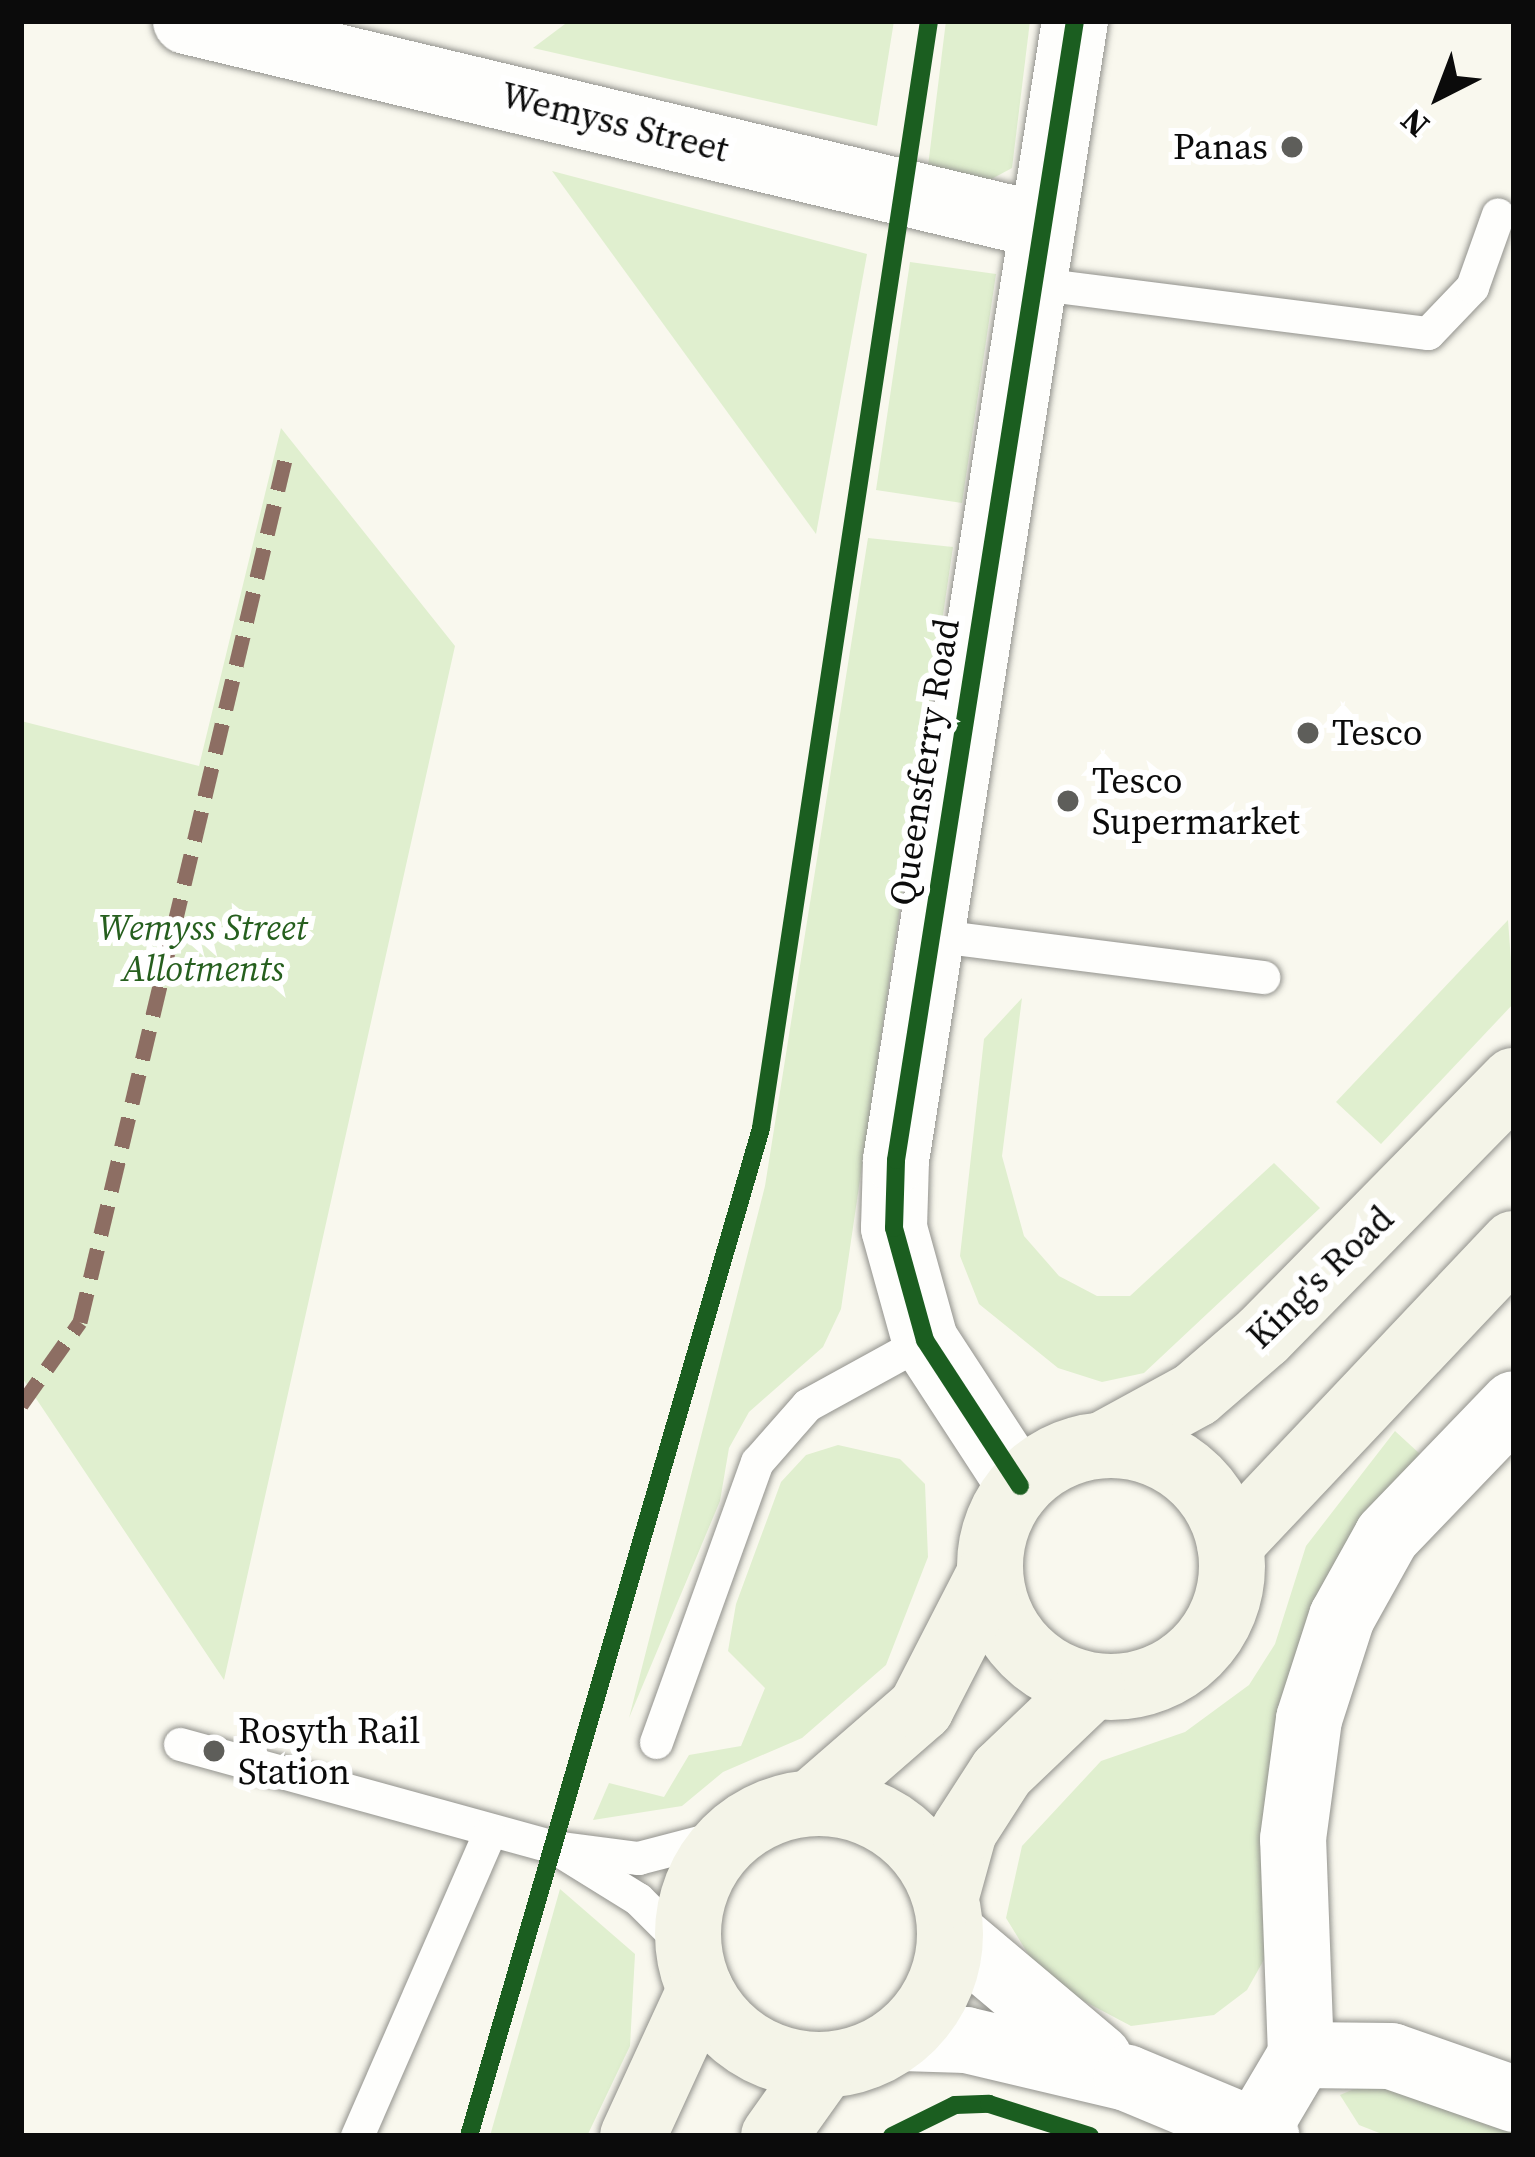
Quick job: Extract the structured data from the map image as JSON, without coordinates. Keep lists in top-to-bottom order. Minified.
{"streets":{"main road":["King's Road"],"street":["Wemyss Street","Queensferry Road"]},"crossings":[["Wemyss Street","Queensferry Road"],["Queensferry Road","King's Road"]],"parks":["Wemyss Street Allotments"],"places":["Panas","Tesco","Tesco Supermarket","Rosyth Rail Station"],"north":"bottom left"}
